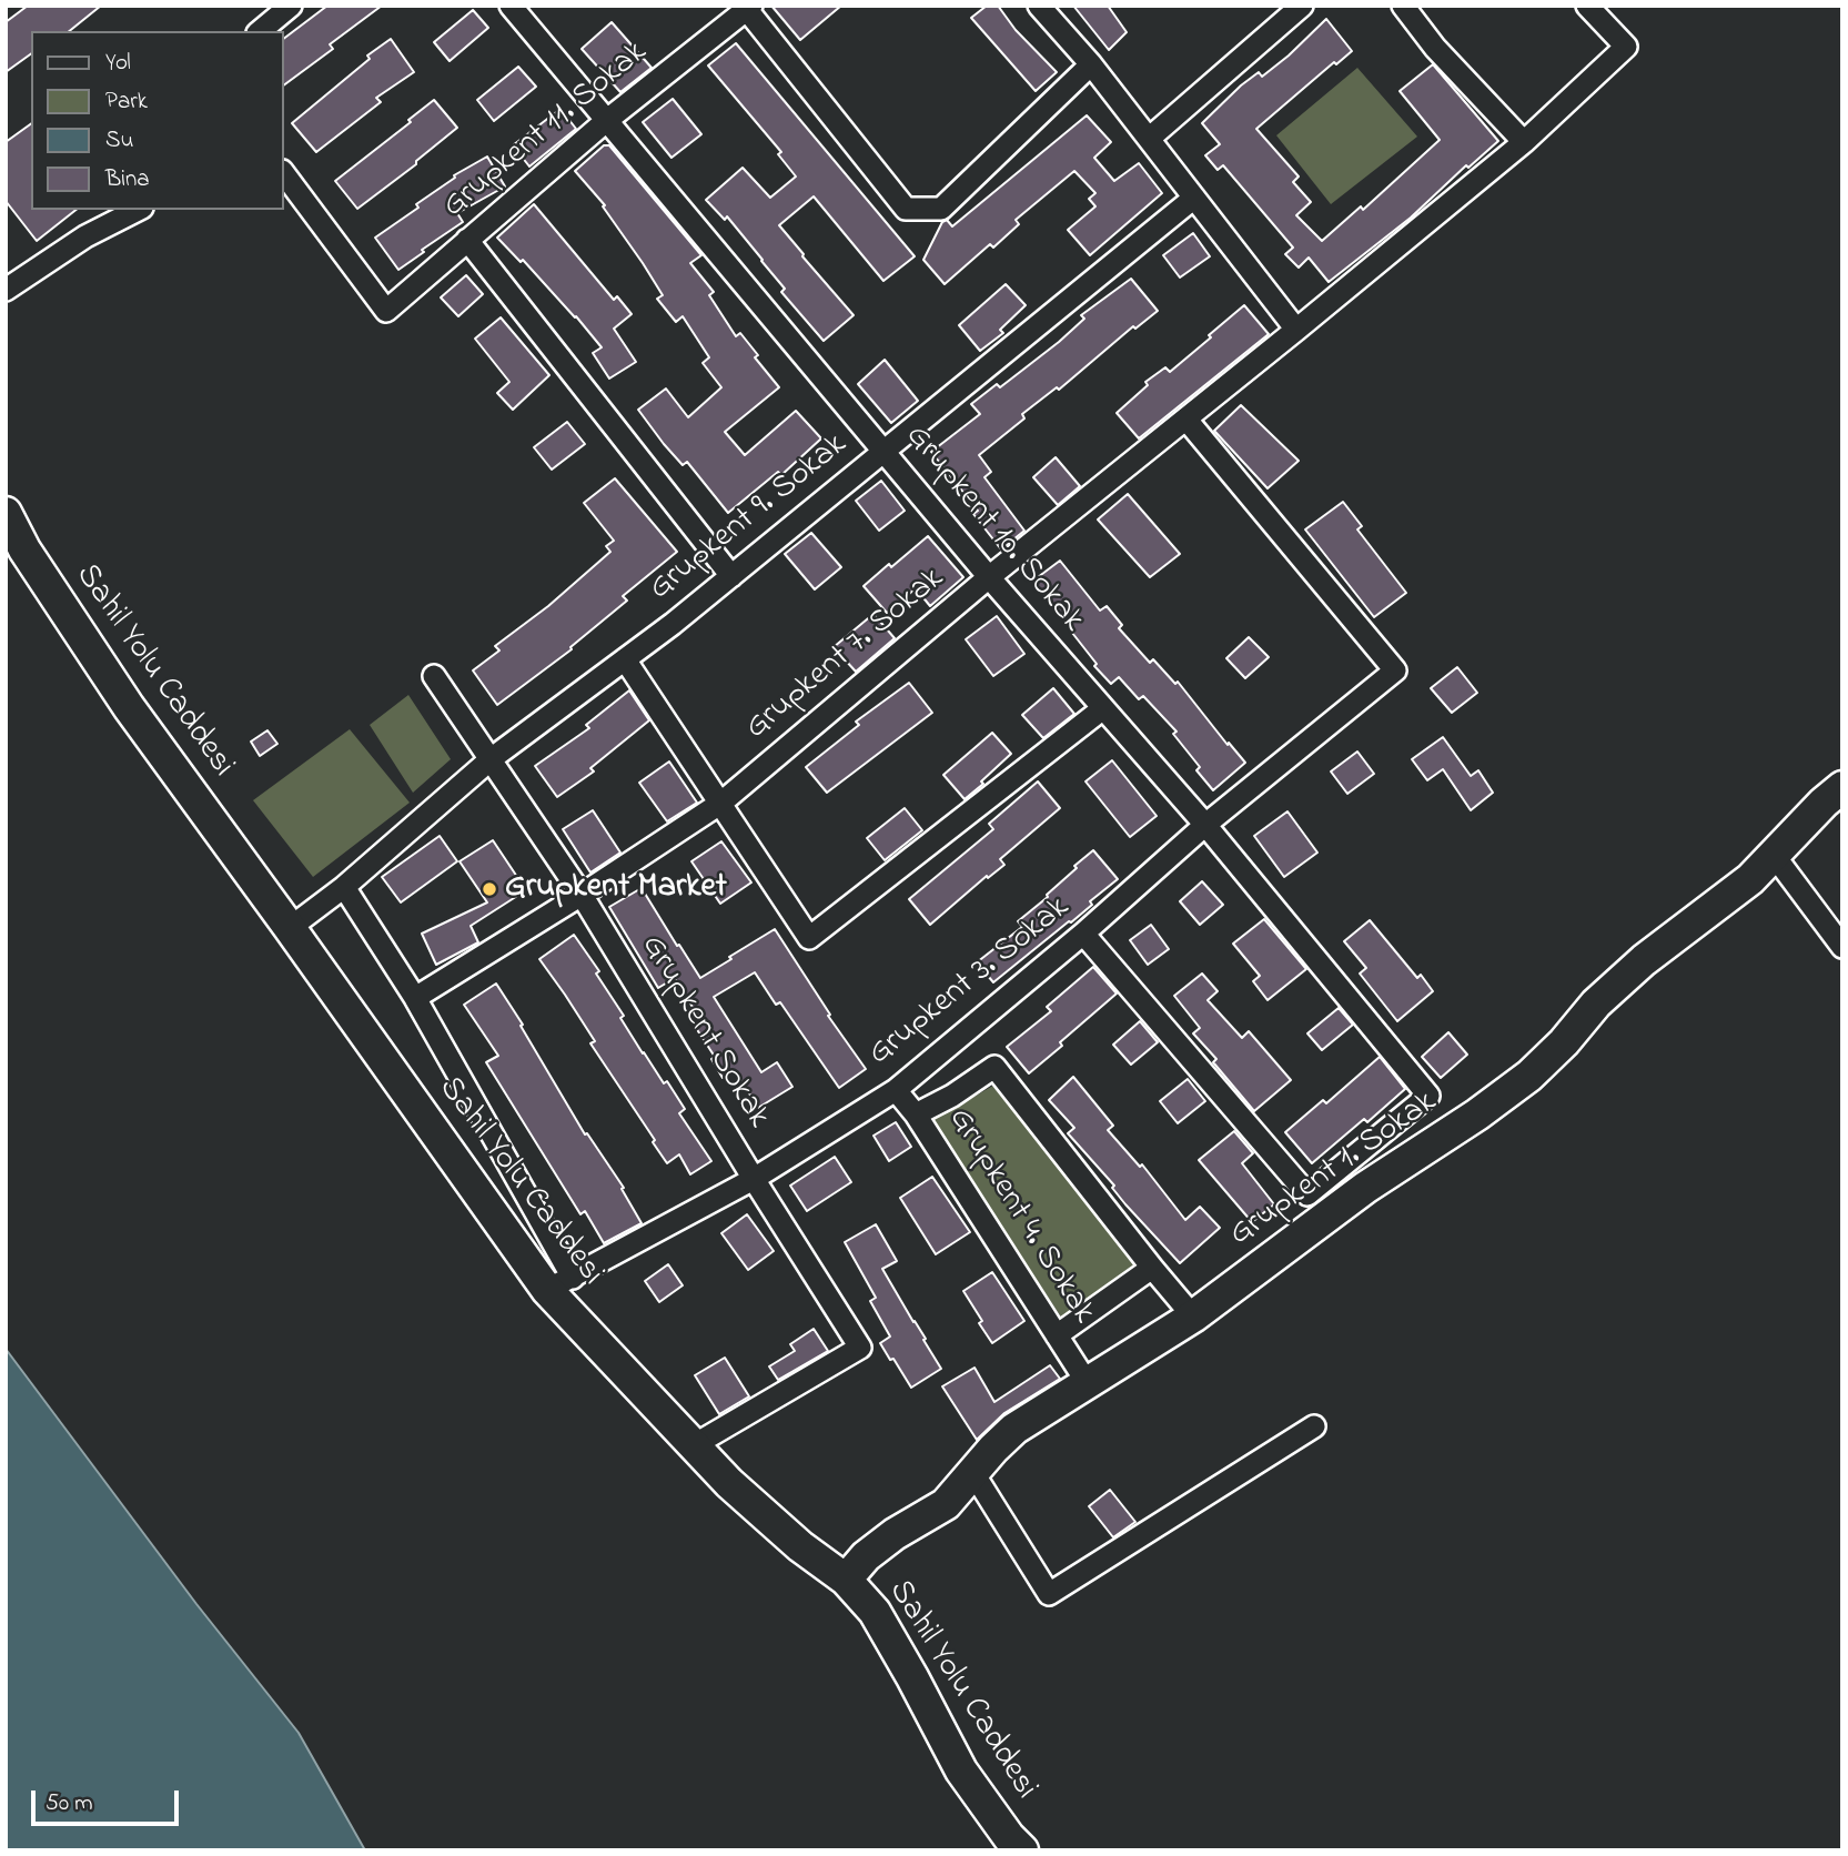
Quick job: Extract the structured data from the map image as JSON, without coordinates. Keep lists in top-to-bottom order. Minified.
{"streets":{"street":["Grupkent 11. Sokak","Grupkent 9. Sokak","Grupkent 10. Sokak","Grupkent 7. Sokak","Sahil Yolu Caddesi","Grupkent 3. Sokak","Grupkent Sokak","Grupkent 1. Sokak","Grupkent 4. Sokak"]},"crossings":[["Grupkent 11. Sokak","Grupkent 10. Sokak"],["Grupkent 9. Sokak","Grupkent 10. Sokak"],["Grupkent 9. Sokak","Sahil Yolu Caddesi"],["Grupkent 9. Sokak","Grupkent Sokak"],["Grupkent 10. Sokak","Grupkent 7. Sokak"],["Grupkent 10. Sokak","Grupkent 3. Sokak"],["Grupkent 7. Sokak","Grupkent 3. Sokak"],["Grupkent 7. Sokak","Grupkent Sokak"],["Sahil Yolu Caddesi","Grupkent 3. Sokak"],["Sahil Yolu Caddesi","Grupkent Sokak"],["Sahil Yolu Caddesi","Grupkent 1. Sokak"],["Grupkent 3. Sokak","Grupkent Sokak"],["Grupkent 3. Sokak","Grupkent 4. Sokak"],["Grupkent 1. Sokak","Grupkent 4. Sokak"]],"places":["Grupkent Market"],"legend":["Yol","Park","Su","Bina"],"scale_bar":"50 m"}
